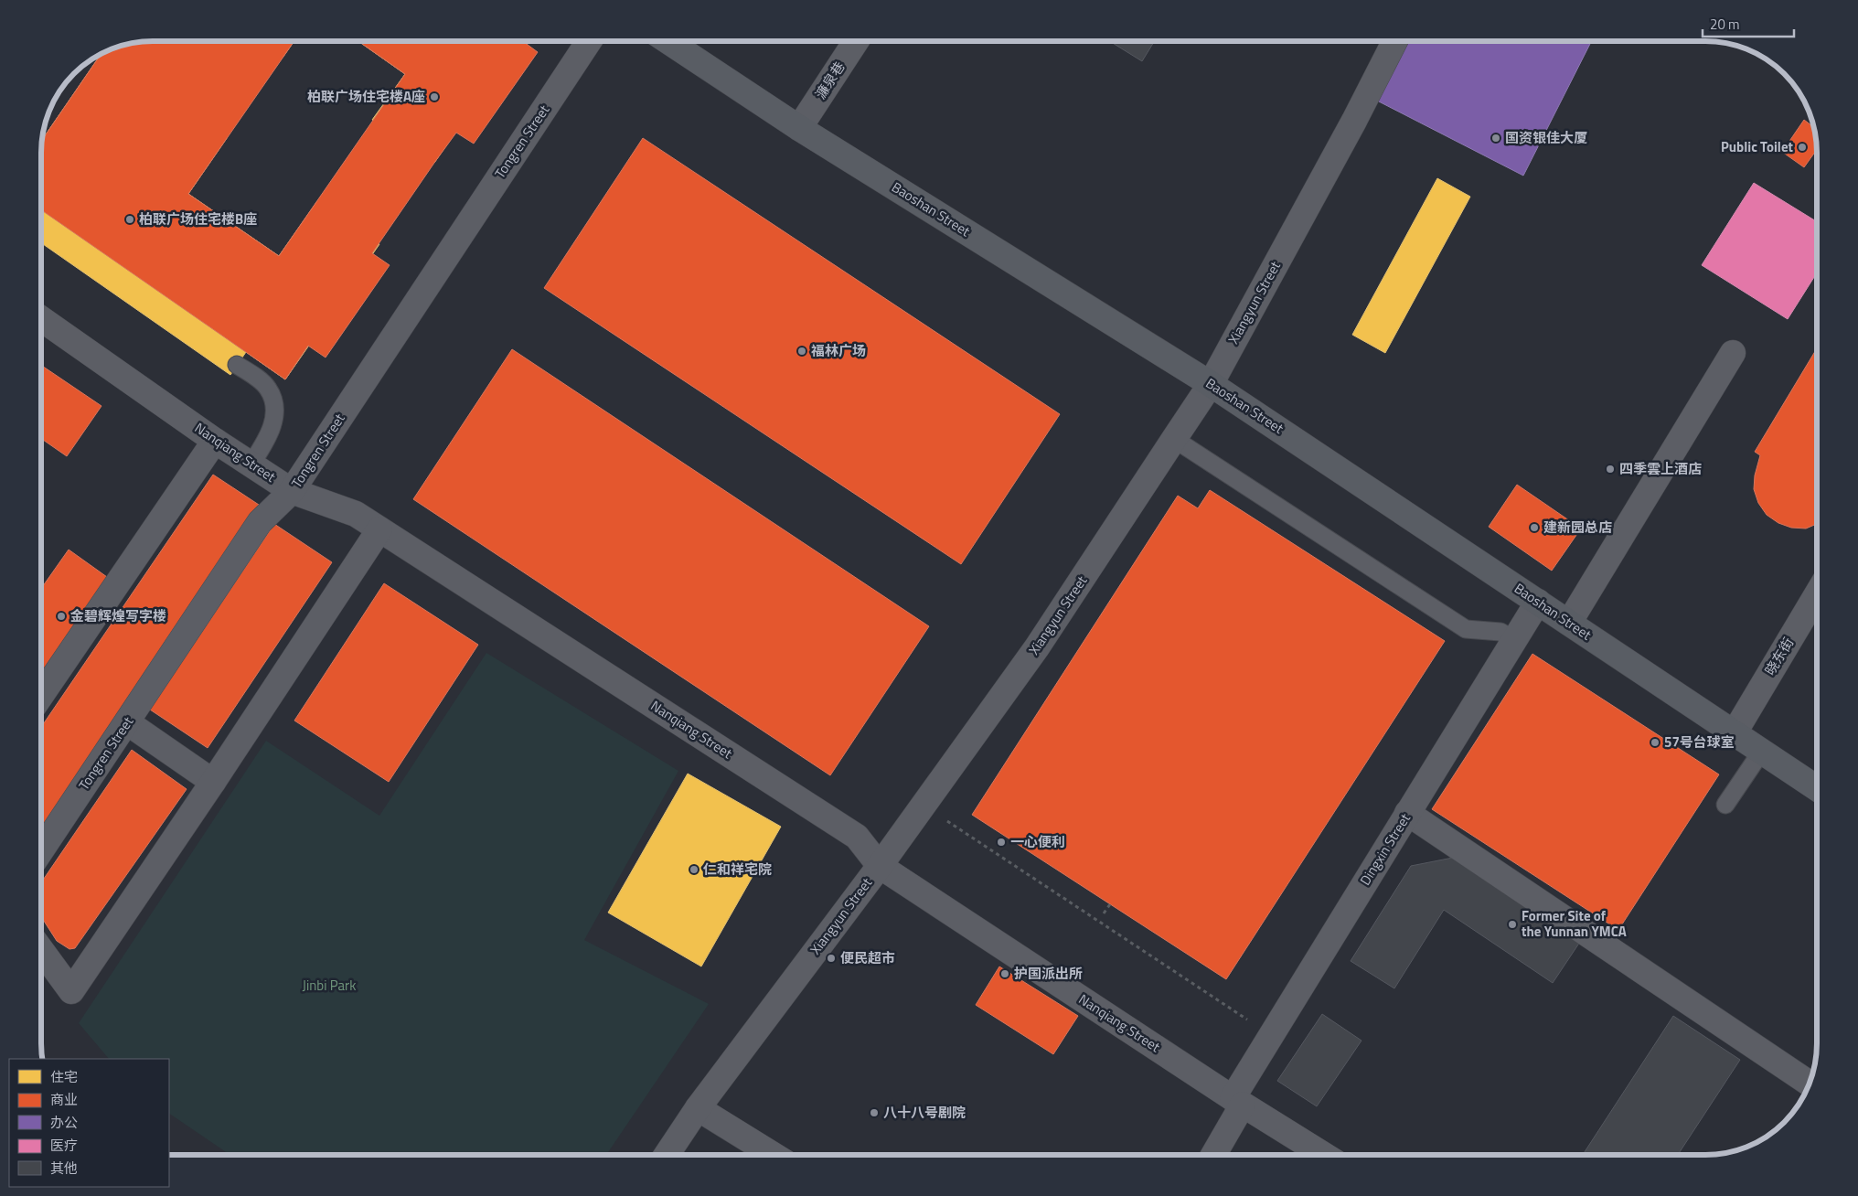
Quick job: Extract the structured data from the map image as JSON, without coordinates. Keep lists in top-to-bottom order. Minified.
{"streets":{"street":["濂泉巷","Tongren Street","Baoshan Street","Xiangyun Street","Nanqiang Street","晓东街","Dingxin Street"]},"crossings":[["濂泉巷","Baoshan Street"],["Tongren Street","Nanqiang Street"],["Baoshan Street","Xiangyun Street"],["Baoshan Street","晓东街"],["Baoshan Street","Dingxin Street"],["Xiangyun Street","Nanqiang Street"],["Nanqiang Street","Dingxin Street"]],"parks":["Jinbi Park"],"places":["柏联广场住宅楼A座","国资银佳大厦","Public Toilet","柏联广场住宅楼B座","福林广场","四季雲上酒店","建新园总店","金碧辉煌写字楼","57号台球室","一心便利","仁和祥宅院","Former Site of the Yunnan YMCA","便民超市","护国派出所","八十八号剧院"],"legend":["住宅","商业","办公","医疗","其他"],"scale_bar":"20 m"}
